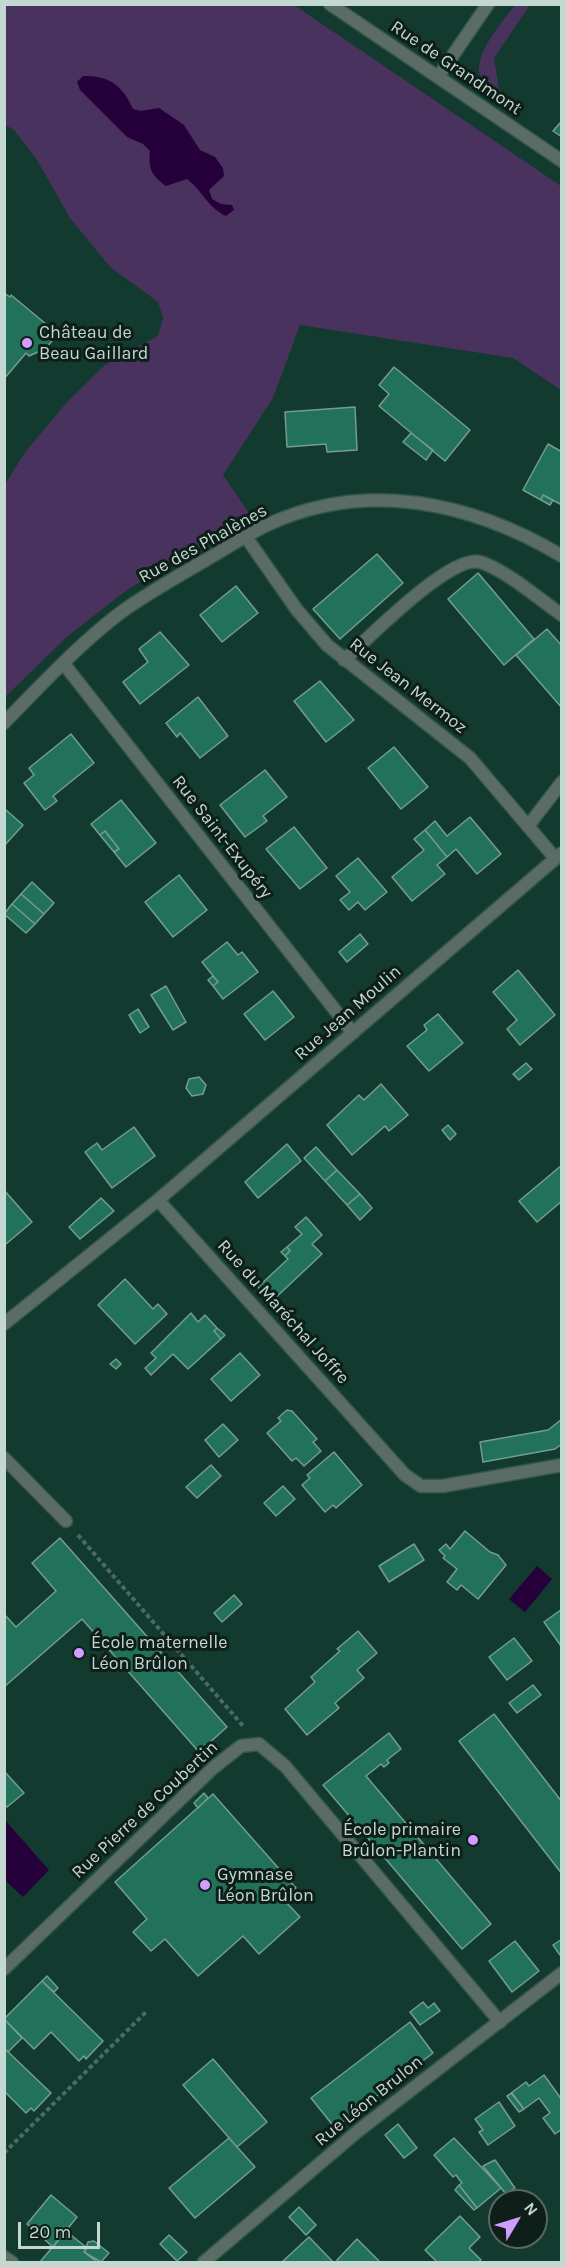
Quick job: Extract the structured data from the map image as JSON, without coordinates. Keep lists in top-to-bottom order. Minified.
{"streets":{"street":["Rue de Grandmont","Rue des Phalènes","Rue Jean Mermoz","Rue Saint-Exupéry","Rue Jean Moulin","Rue du Maréchal Joffre","Rue Pierre de Coubertin","Rue Léon Brulon"]},"crossings":[["Rue des Phalènes","Rue Jean Mermoz"],["Rue des Phalènes","Rue Saint-Exupéry"],["Rue Jean Mermoz","Rue Jean Moulin"],["Rue Saint-Exupéry","Rue Jean Moulin"],["Rue Jean Moulin","Rue du Maréchal Joffre"]],"places":["Château de Beau Gaillard","École maternelle Léon Brûlon","École primaire Brûlon-Plantin","Gymnase Léon Brûlon"],"scale_bar":"20 m","north":"top right"}
